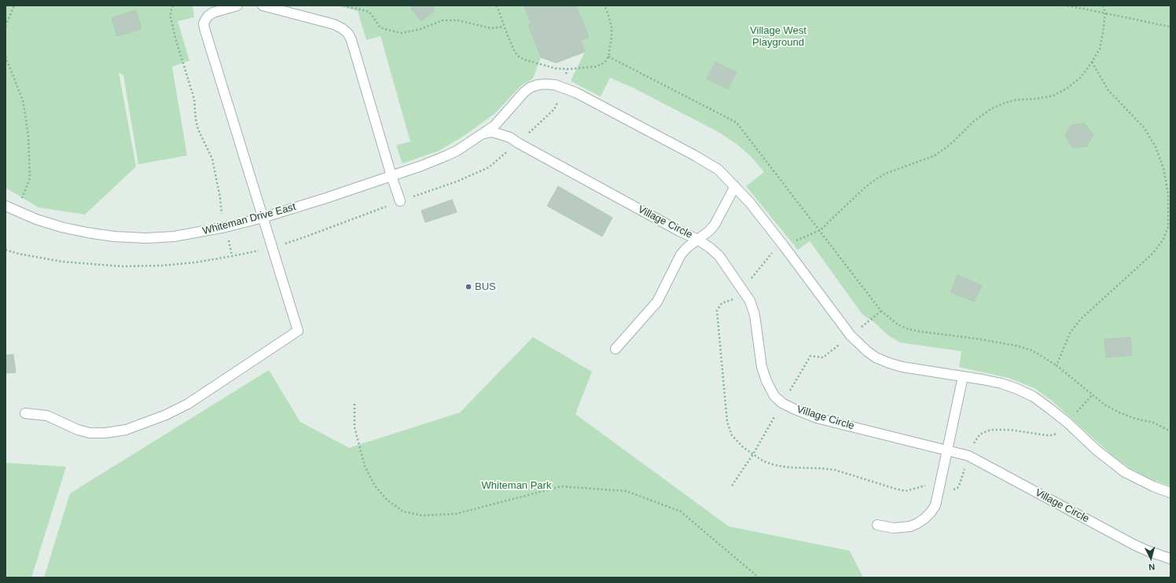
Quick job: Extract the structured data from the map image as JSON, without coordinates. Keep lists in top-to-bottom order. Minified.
{"streets":{"street":["Whiteman Drive East","Village Circle"]},"crossings":[["Whiteman Drive East","Village Circle"]],"parks":["Village West Playground","Whiteman Park"],"places":["BUS"],"north":"bottom"}
